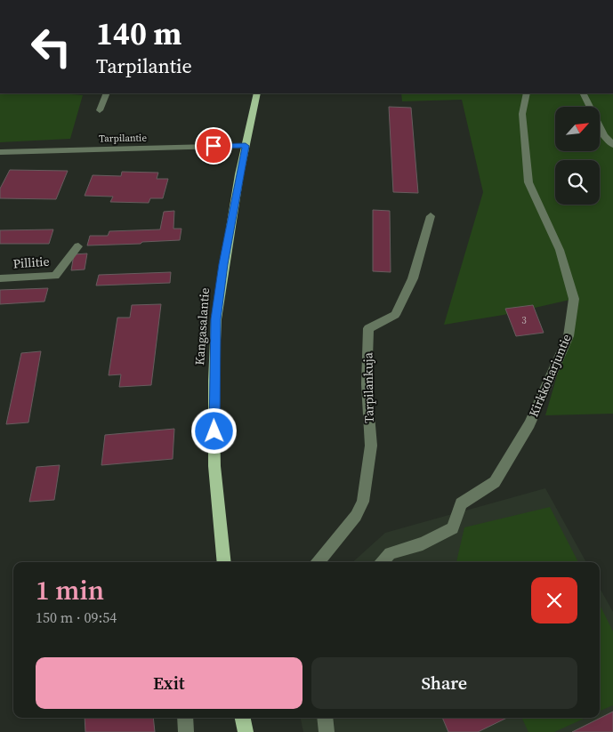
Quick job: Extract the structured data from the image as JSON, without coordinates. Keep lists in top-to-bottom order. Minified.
{"streets":{"main road":["Kangasalantie"],"street":["Tarpilantie","Pillitie","Kirkkoharjuntie","Tarpilankuja"]},"crossings":[["Tarpilantie","Kangasalantie"]],"house_numbers":["3"],"north":"top right","page":{"turn":["140 m","Tarpilantie"],"heading":["1 min","150 m · 09:54"],"buttons":["Exit","Share"]}}
